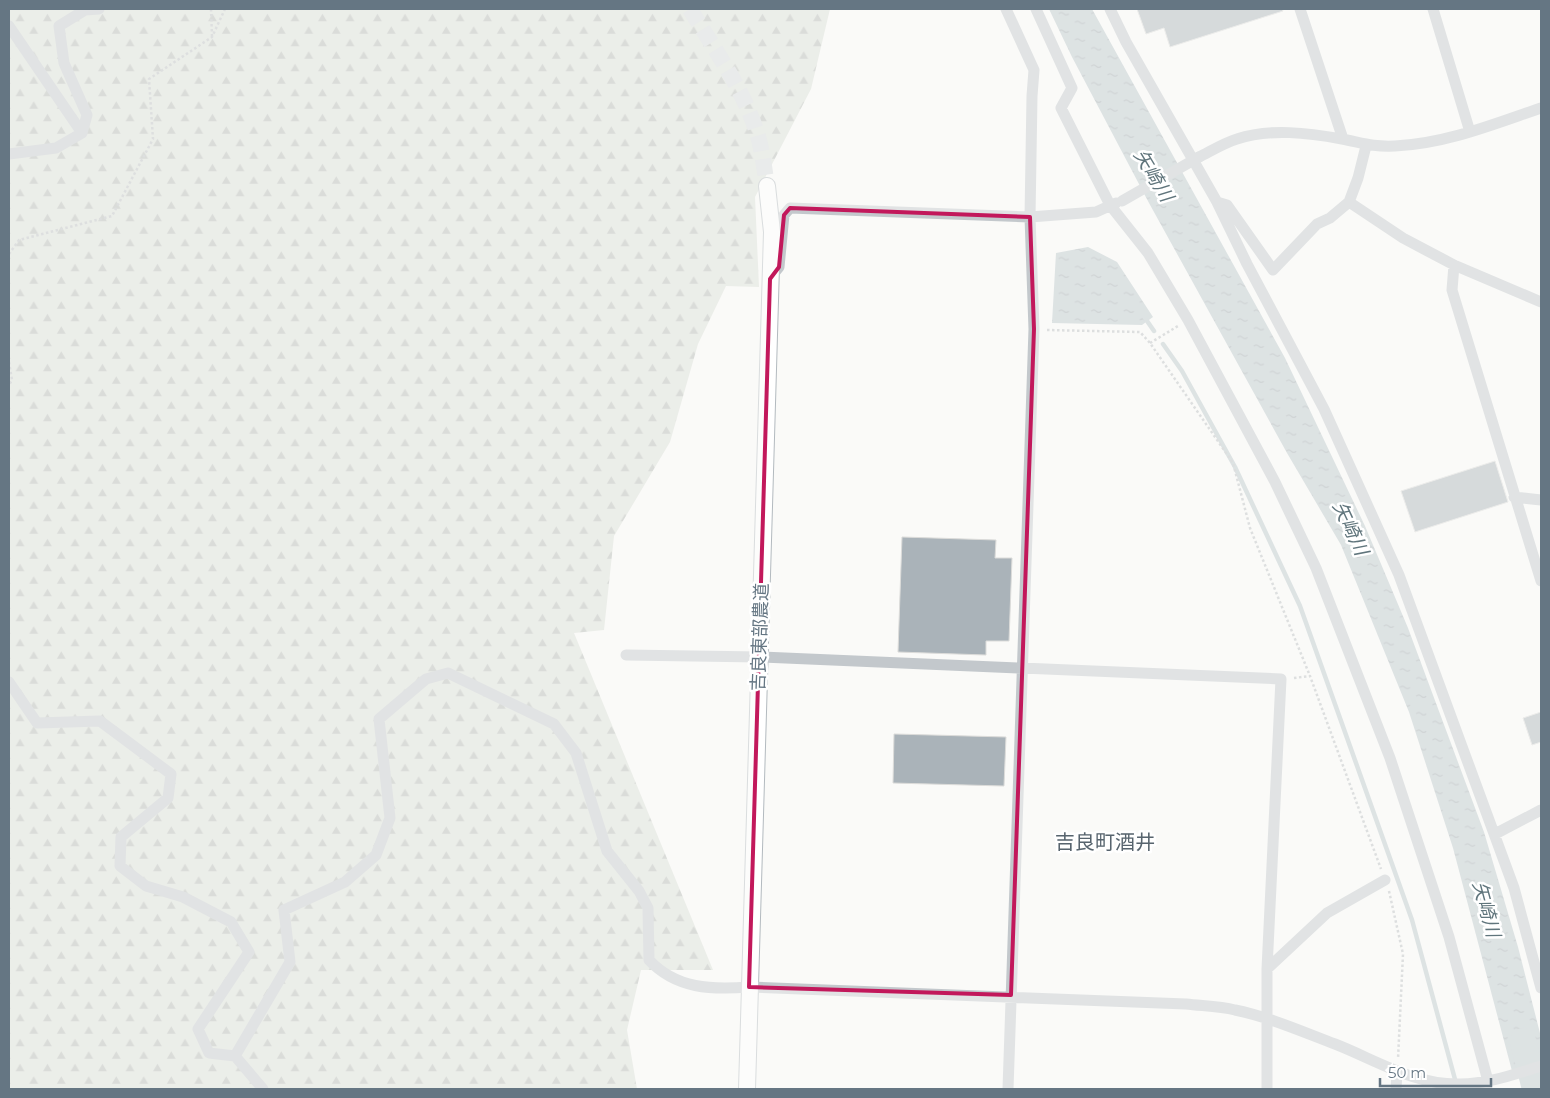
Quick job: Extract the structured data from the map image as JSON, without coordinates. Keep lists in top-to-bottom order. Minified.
{"streets":{"street":["吉良東部農道"]},"districts":["吉良町酒井"],"water":["矢崎川"],"scale_bar":"50 m"}
